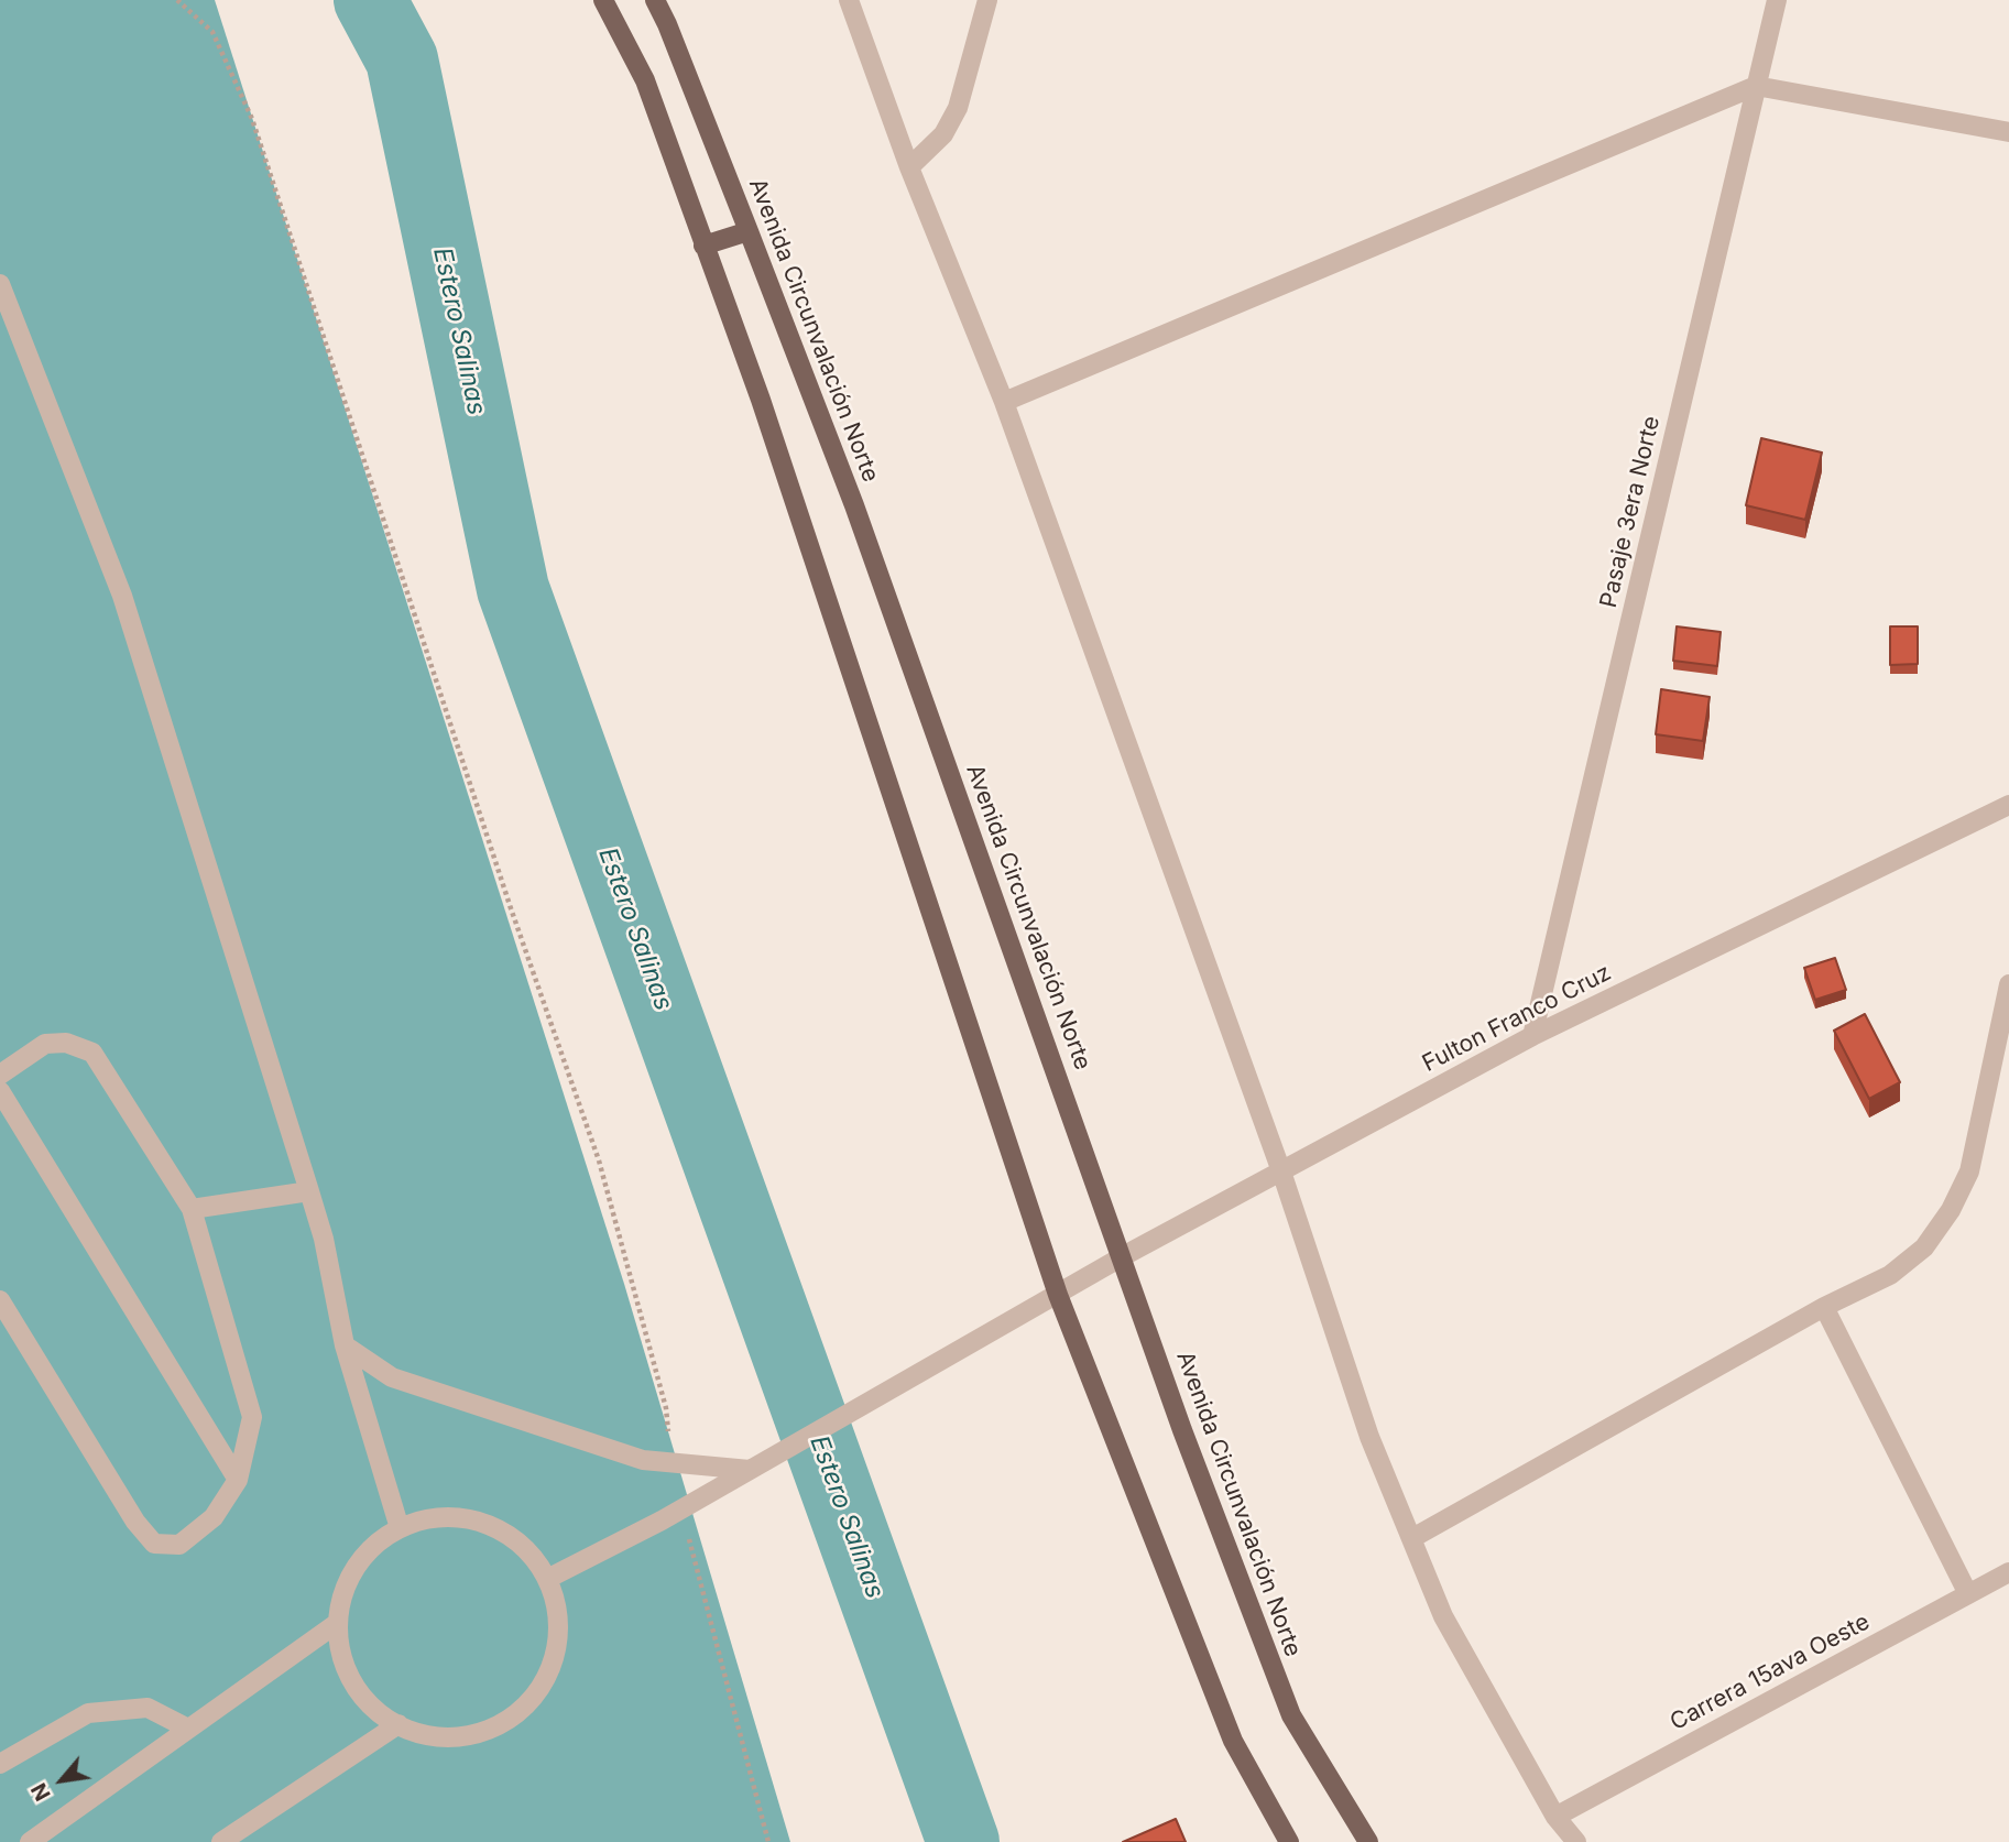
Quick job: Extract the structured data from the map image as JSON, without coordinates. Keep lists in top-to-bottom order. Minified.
{"streets":{"main road":["Avenida Circunvalación Norte"],"street":["Pasaje 3era Norte","Fulton Franco Cruz","Carrera 15ava Oeste"]},"crossings":[["Avenida Circunvalación Norte","Fulton Franco Cruz"],["Pasaje 3era Norte","Fulton Franco Cruz"]],"water":["Estero Salinas"],"north":"bottom left"}
